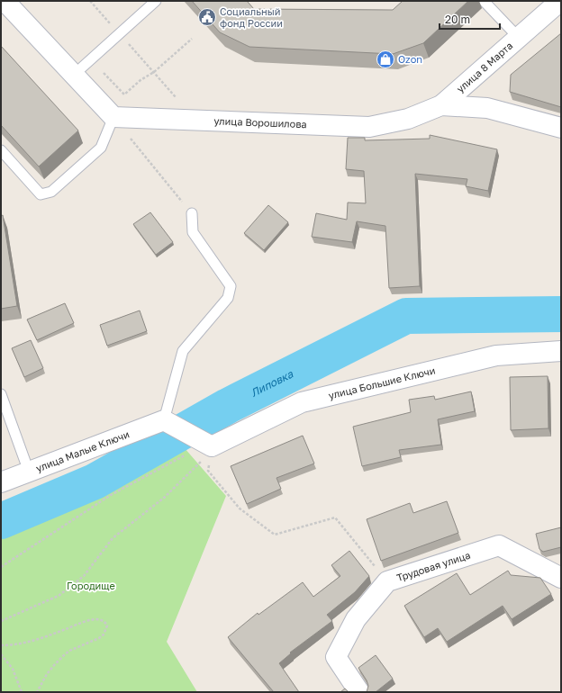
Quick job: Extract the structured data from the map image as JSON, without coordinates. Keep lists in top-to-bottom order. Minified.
{"streets":{"street":["улица 8 Марта","улица Ворошилова","улица Большие Ключи","улица Малые Ключи","Трудовая улица"]},"crossings":[["улица 8 Марта","улица Ворошилова"]],"water":["Липовка"],"parks":["Городище"],"places":{"public building":["Социальный фонд России"],"shop":["Ozon"]},"scale_bar":"20 m"}
